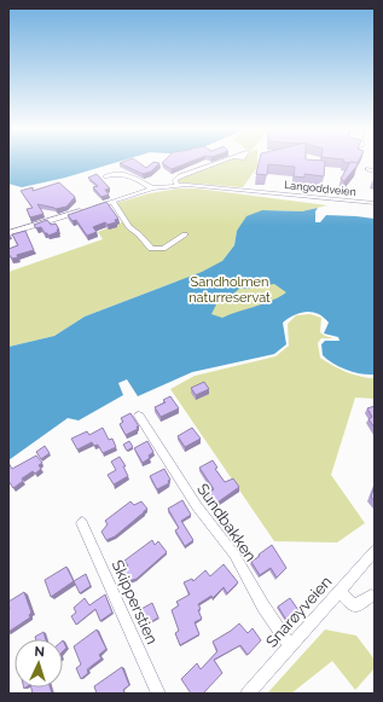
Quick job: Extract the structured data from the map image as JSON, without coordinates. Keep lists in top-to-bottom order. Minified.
{"streets":{"street":["Langoddveien","Sundbakken","Skipperstien","Snarøyveien"]},"crossings":[["Sundbakken","Snarøyveien"]],"parks":["Sandholmen naturreservat"],"north":"top"}
